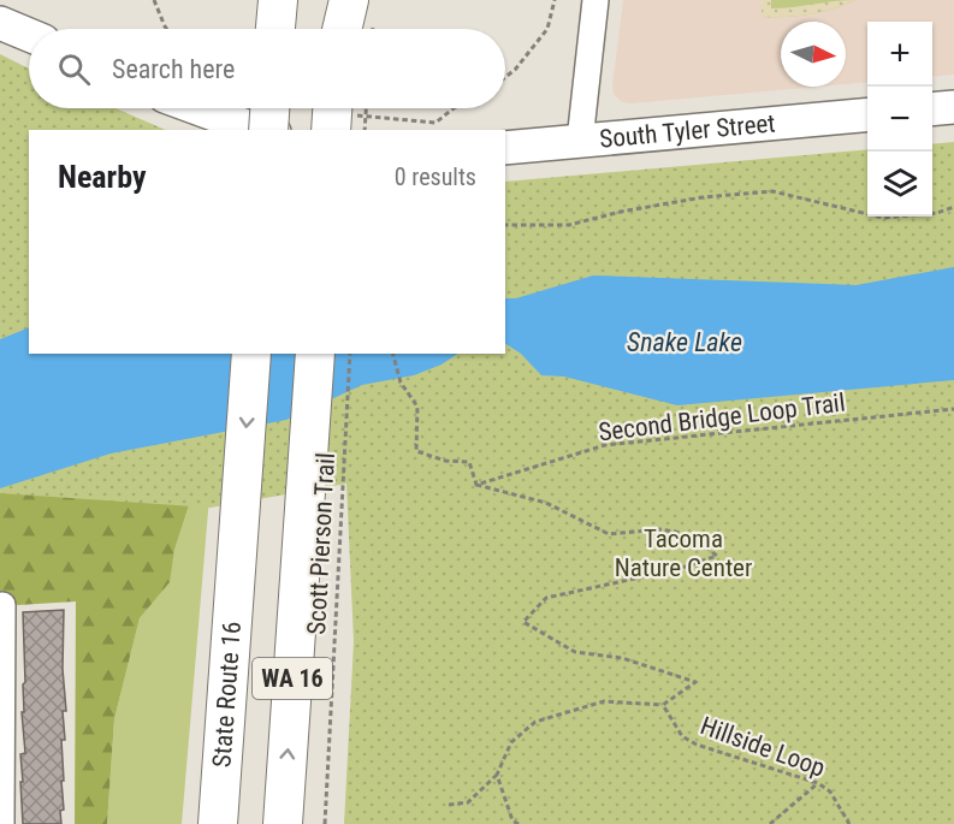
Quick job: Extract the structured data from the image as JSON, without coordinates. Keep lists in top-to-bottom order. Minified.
{"streets":{"highway":["WA 16","State Route 16"],"main road":["South Tyler Street"],"path":["Second Bridge Loop Trail","Scott Pierson Trail","Hillside Loop"]},"crossings":[["Second Bridge Loop Trail","Hillside Loop"]],"water":["Snake Lake"],"parks":["Tacoma Nature Center"],"north":"right","page":{"map_buttons":["+","−"],"search":"Search here","heading":["Nearby","0 results"]}}
